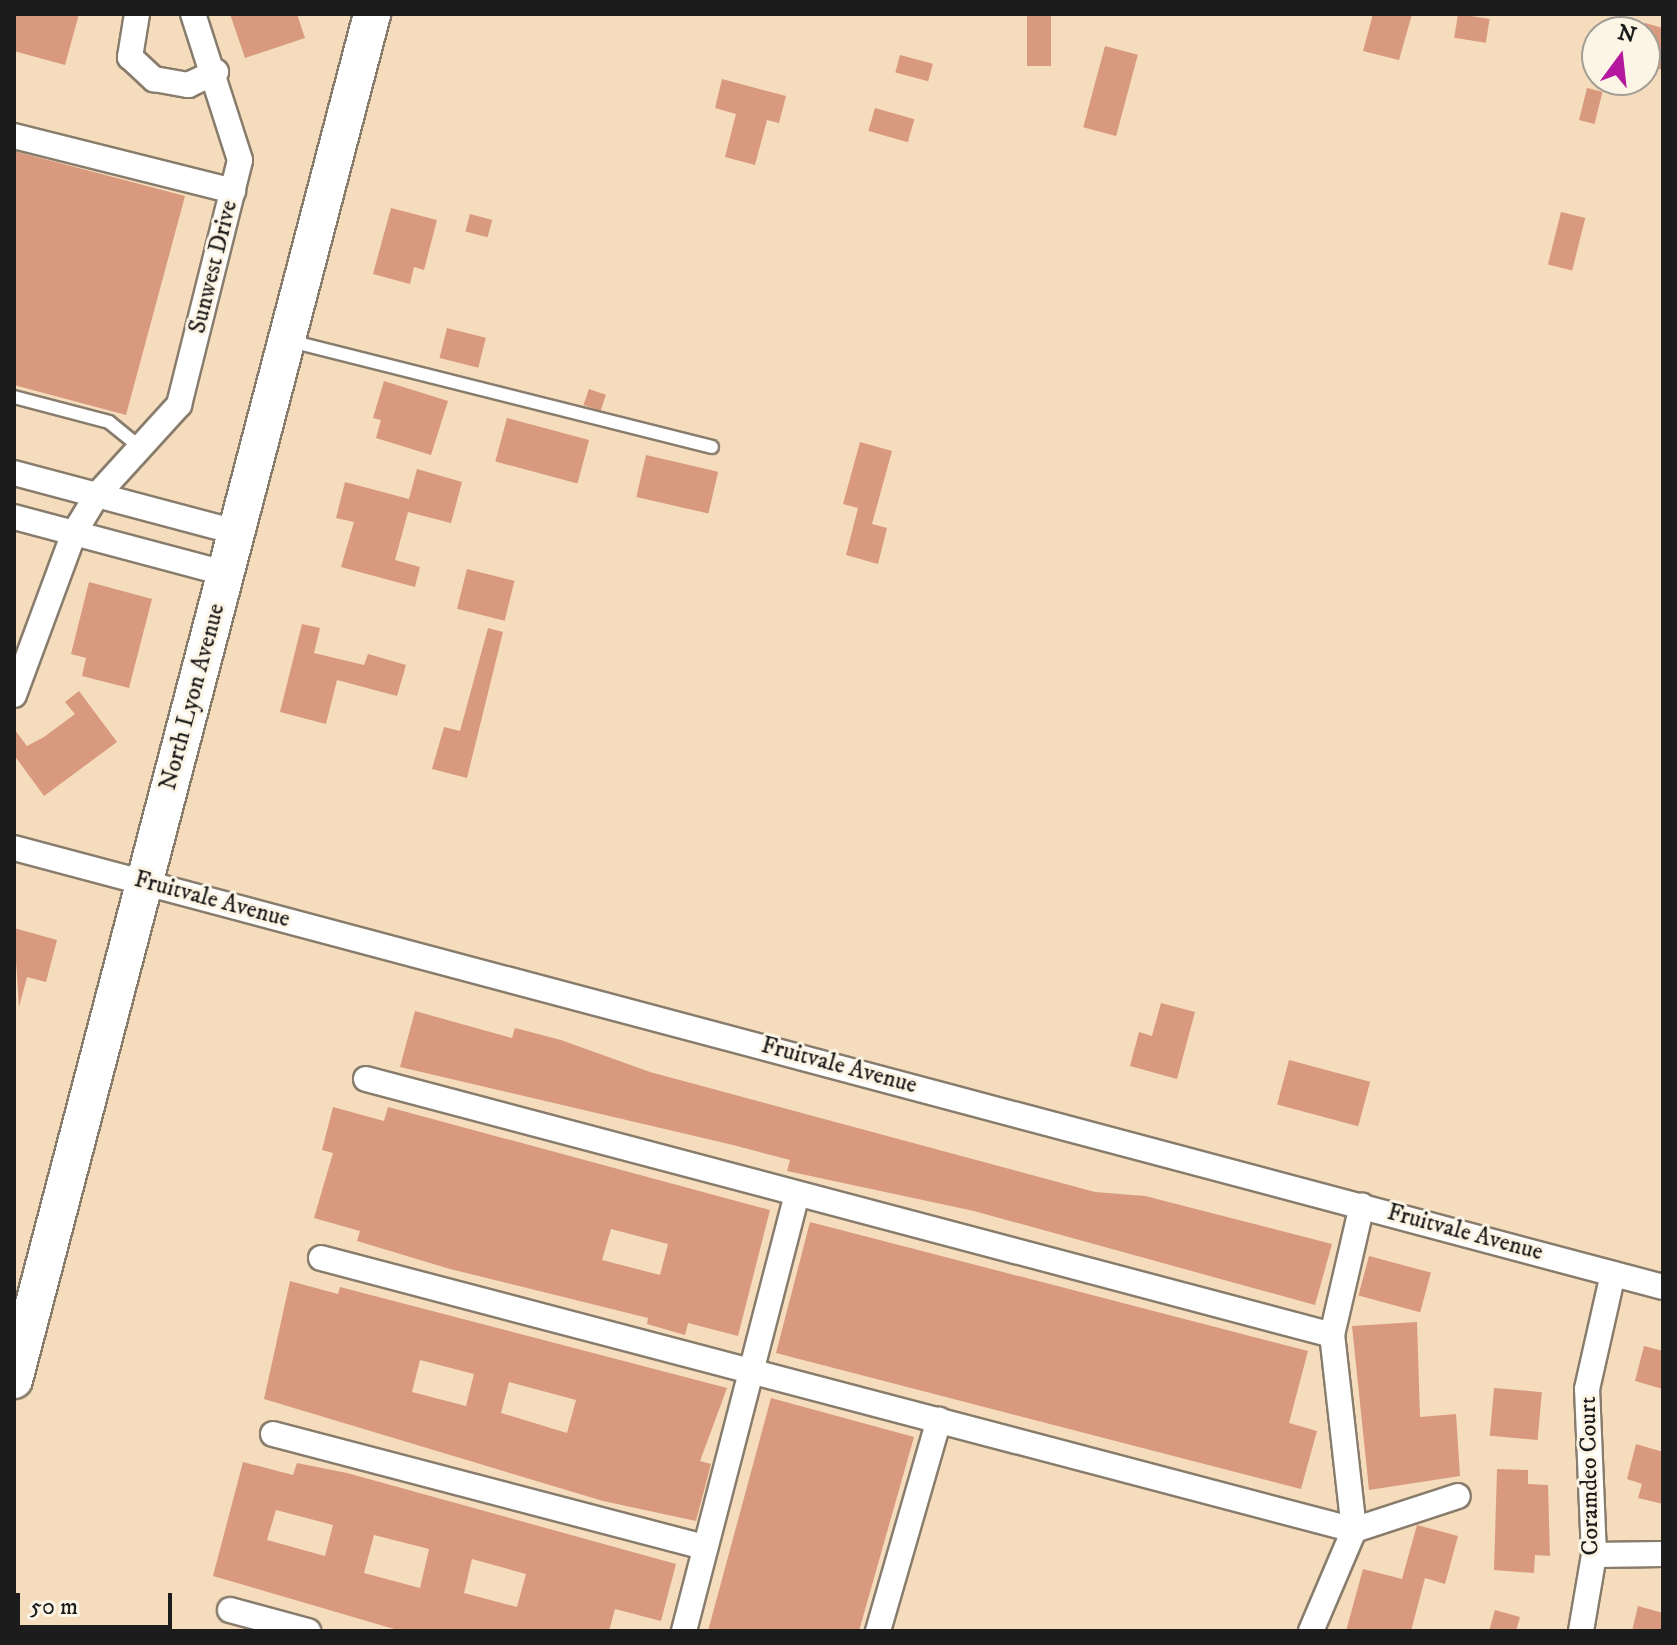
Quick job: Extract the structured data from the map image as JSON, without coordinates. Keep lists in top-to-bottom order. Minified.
{"streets":{"street":["Sunwest Drive","North Lyon Avenue","Fruitvale Avenue","Coramdeo Court"]},"crossings":[["North Lyon Avenue","Fruitvale Avenue"],["Fruitvale Avenue","Coramdeo Court"]],"scale_bar":"50 m","north":"top"}
